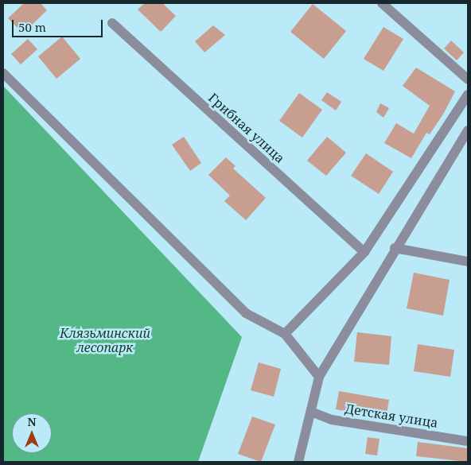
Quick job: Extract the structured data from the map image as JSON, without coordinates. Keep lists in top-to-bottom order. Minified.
{"streets":{"street":["Грибная улица","Детская улица"]},"parks":["Клязьминский лесопарк"],"scale_bar":"50 m","north":"top"}
